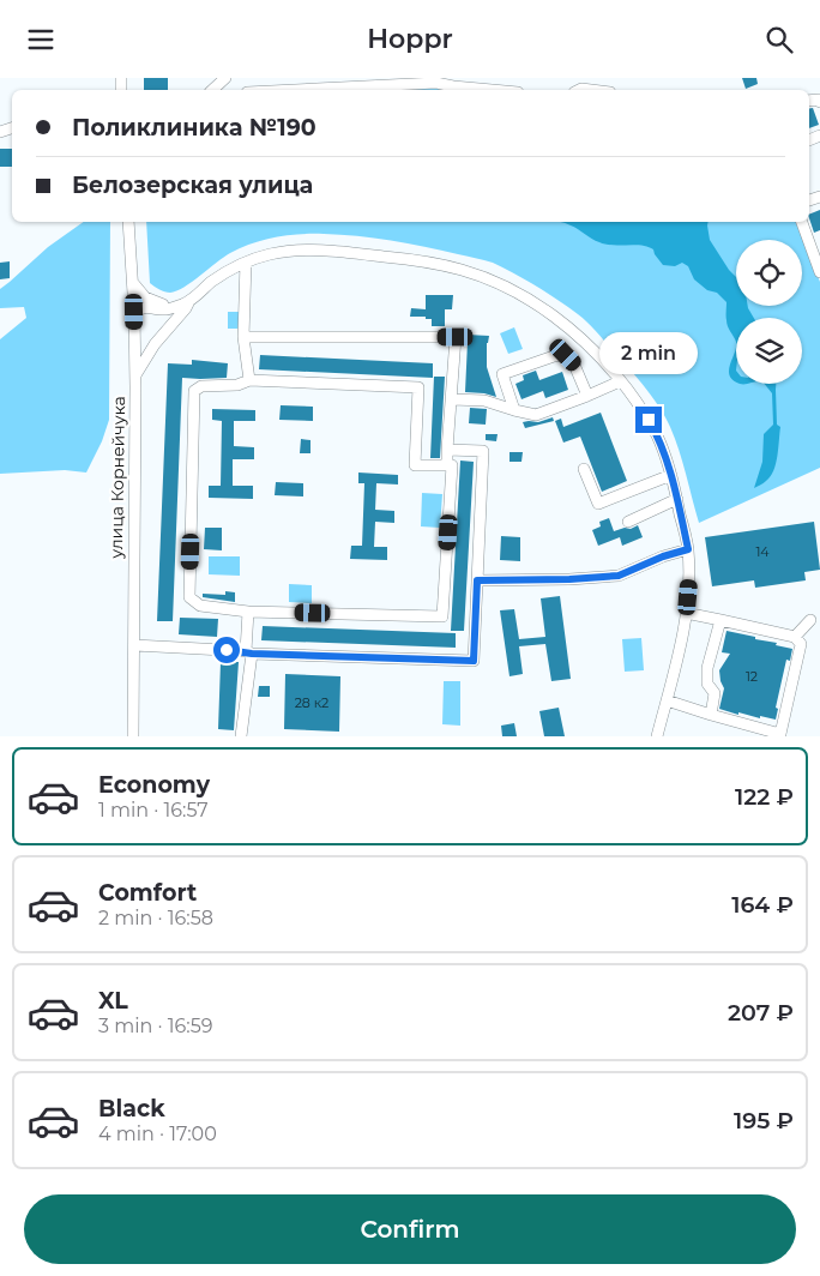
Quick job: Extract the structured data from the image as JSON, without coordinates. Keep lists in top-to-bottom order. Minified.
{"streets":{"street":["улица Корнейчука"]},"house_numbers":["14","12","28 к2"],"page":{"header":"Hoppr","banner":["Поликлиника №190","Белозерская улица"],"bubble":"2 min","list":[{"name":"Economy","note":"1 min · 16:57","value":"122 ₽"},{"name":"Comfort","note":"2 min · 16:58","value":"164 ₽"},{"name":"XL","note":"3 min · 16:59","value":"207 ₽"},{"name":"Black","note":"4 min · 17:00","value":"195 ₽"}],"buttons":"Confirm"}}
